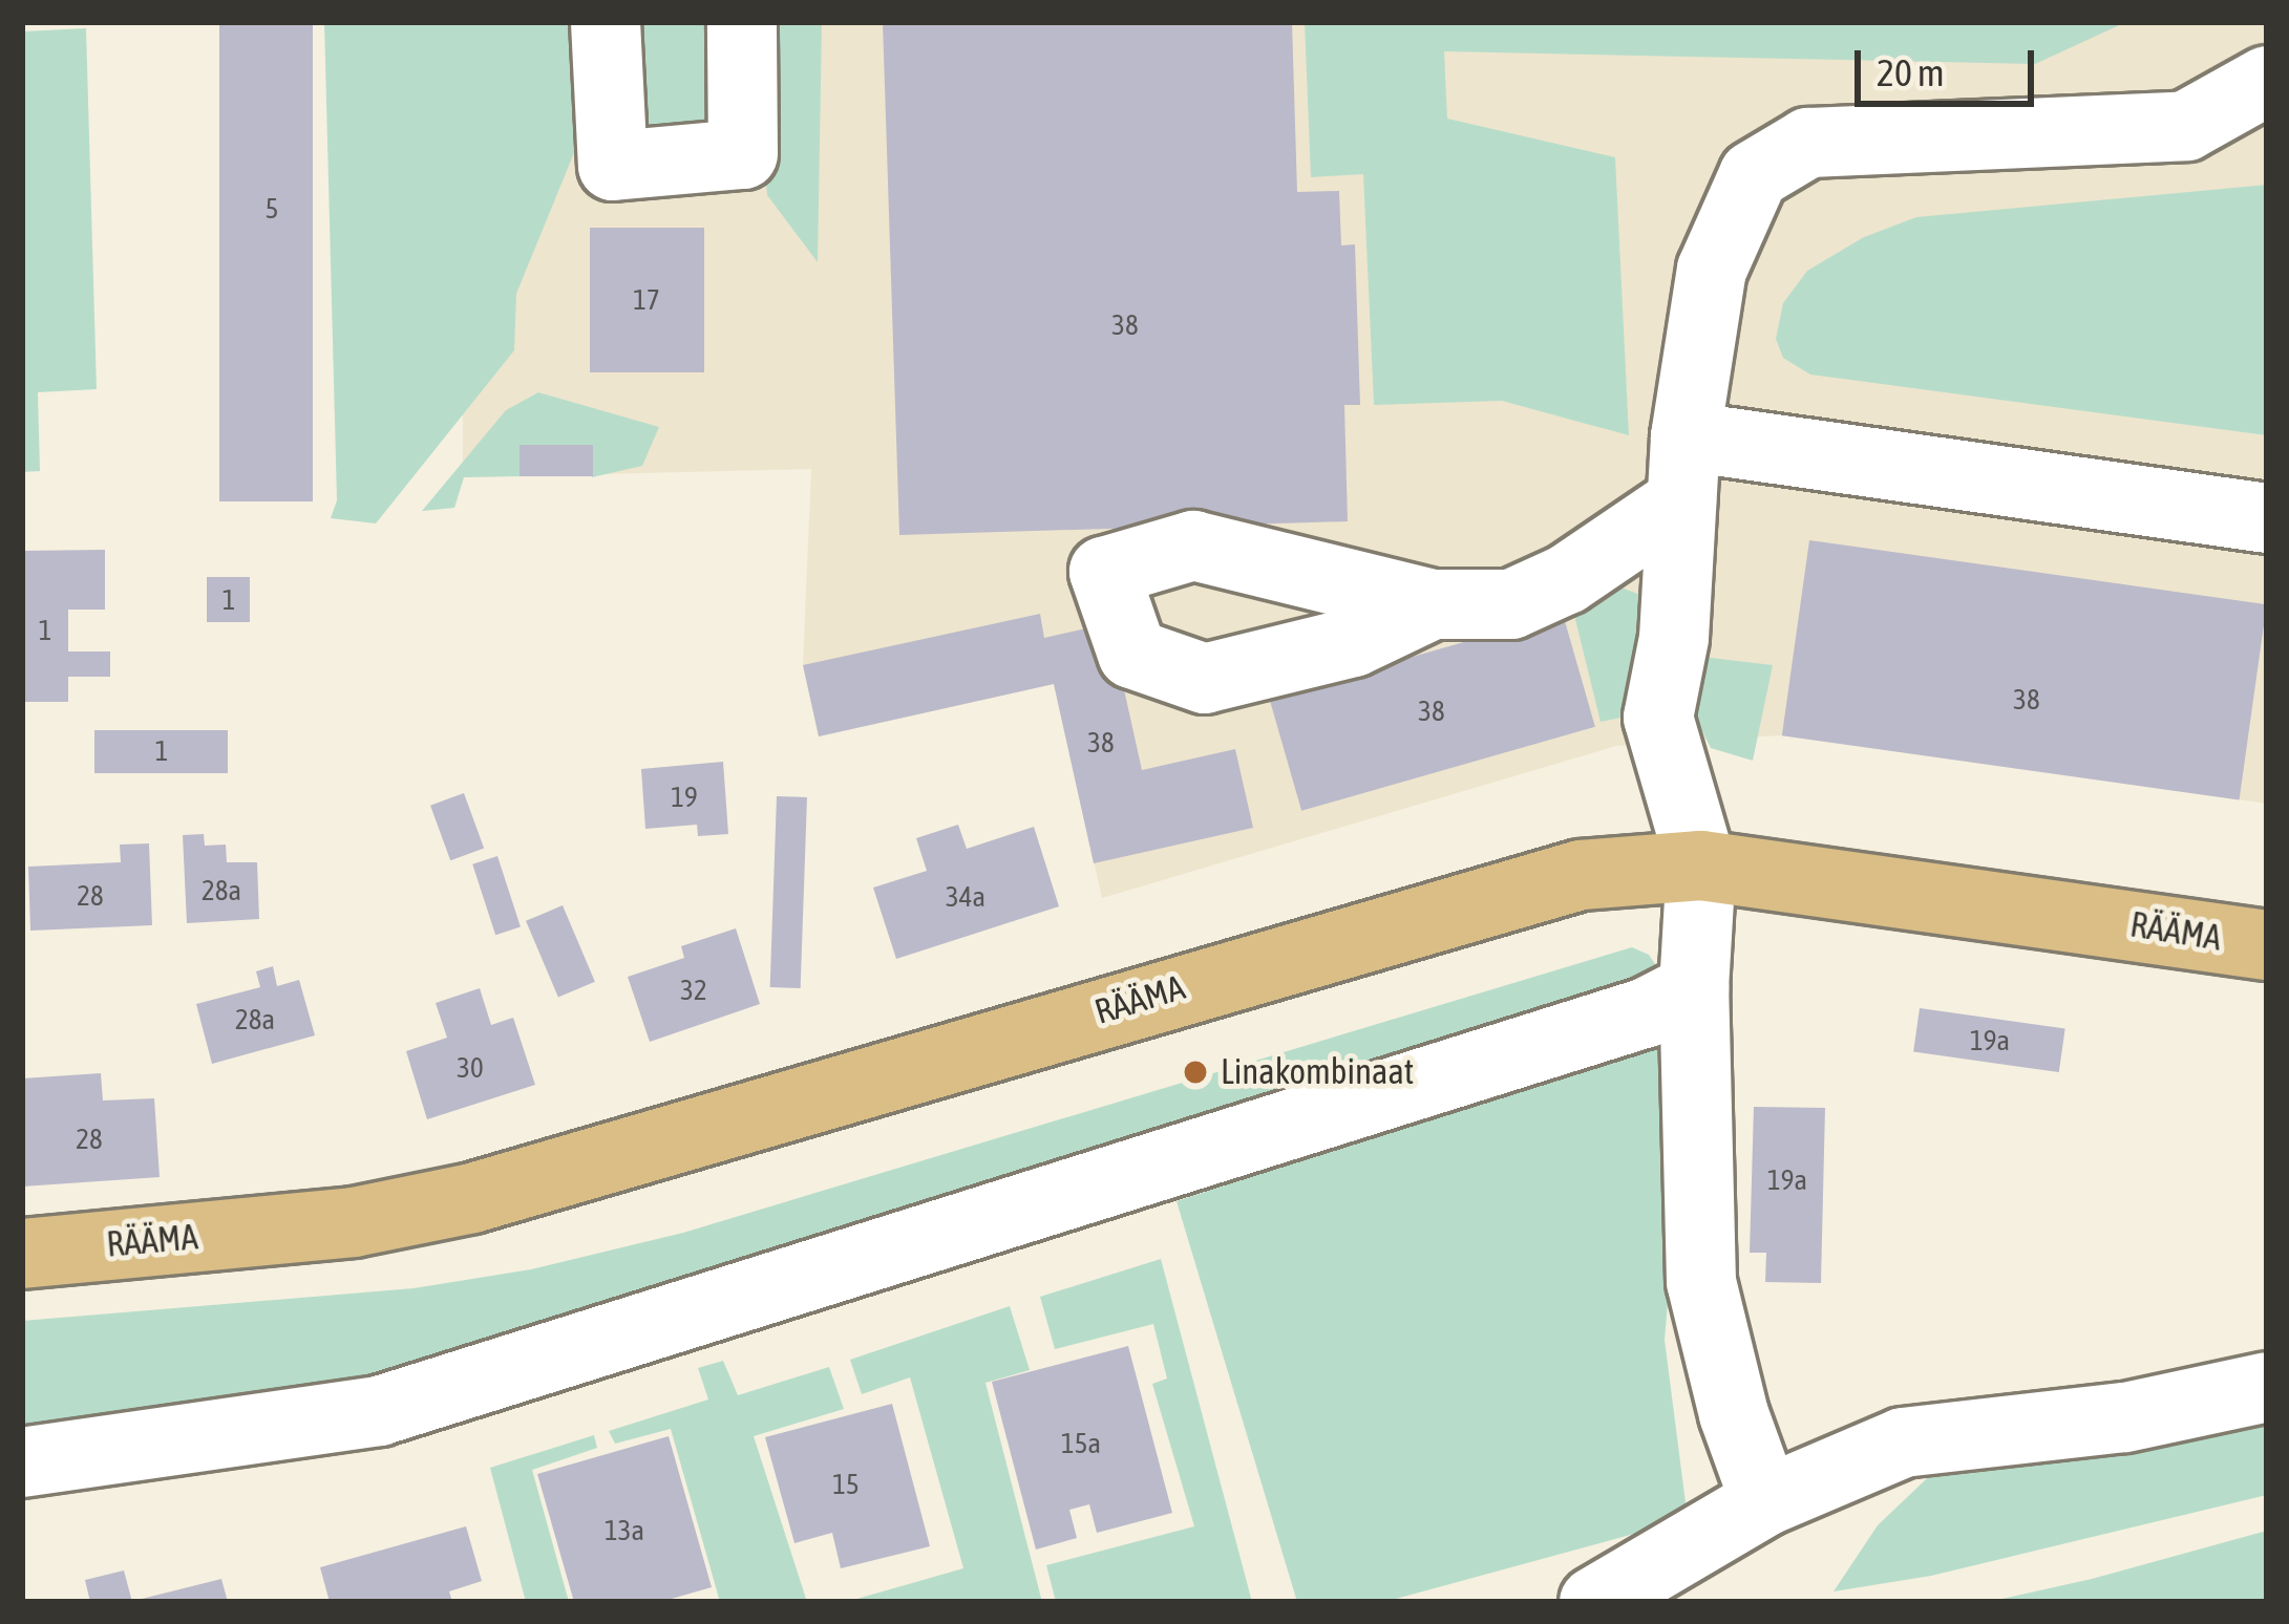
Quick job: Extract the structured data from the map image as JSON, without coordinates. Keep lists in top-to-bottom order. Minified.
{"streets":{"main road":["RÄÄMA"]},"places":["Linakombinaat"],"house_numbers":["5","17","38","1","1","38","38","38","1","19","28a","28","34a","32","28a","19a","30","28","19a","15a","15","13a"],"scale_bar":"20 m"}
